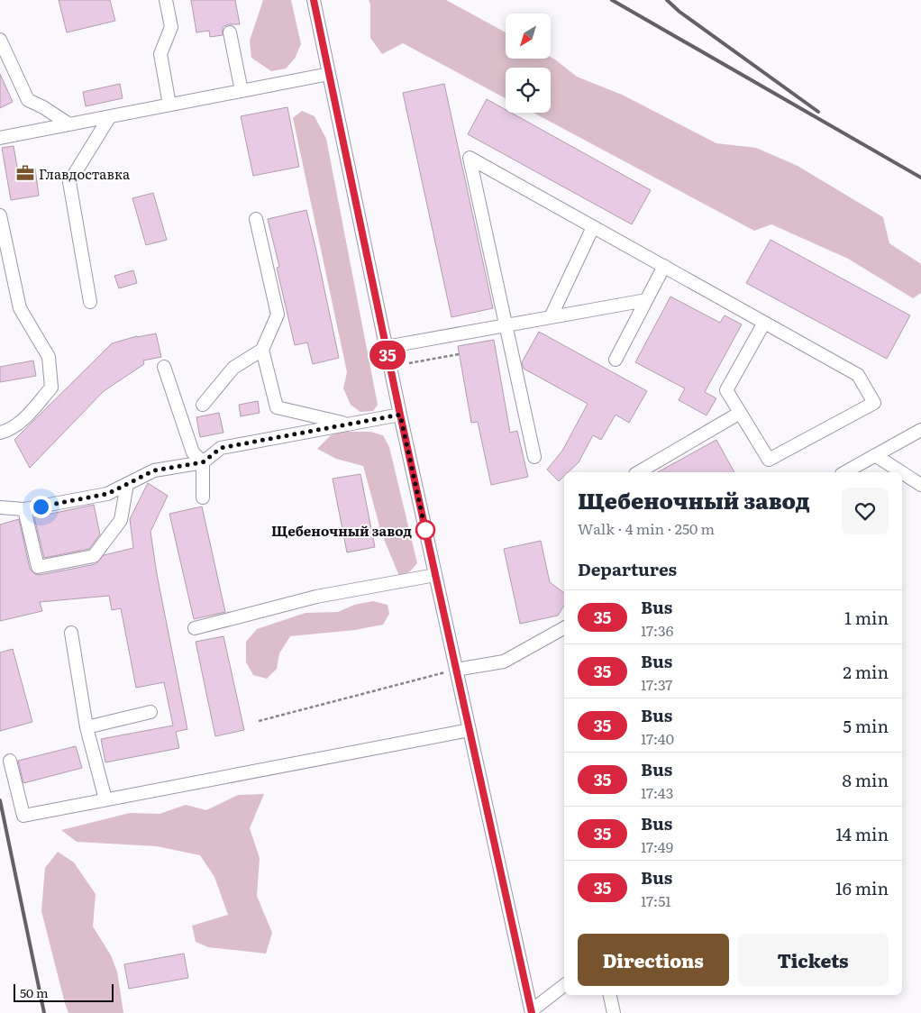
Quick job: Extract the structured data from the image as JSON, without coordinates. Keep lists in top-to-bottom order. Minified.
{"places":{"office":["Главдоставка"],"other":["Щебеночный завод"]},"lines":["bus line 35"],"scale_bar":"50 m","north":"bottom left","page":{"on_map":"35","heading":[["Щебеночный завод","Walk · 4 min · 250 m"],"Departures"],"list":[{"mark":"35","name":"Bus","note":"17:36","value":"1 min"},{"mark":"35","name":"Bus","note":"17:37","value":"2 min"},{"mark":"35","name":"Bus","note":"17:40","value":"5 min"},{"mark":"35","name":"Bus","note":"17:43","value":"8 min"},{"mark":"35","name":"Bus","note":"17:49","value":"14 min"},{"mark":"35","name":"Bus","note":"17:51","value":"16 min"}],"buttons":["Directions","Tickets"],"scale":"50 m"}}
